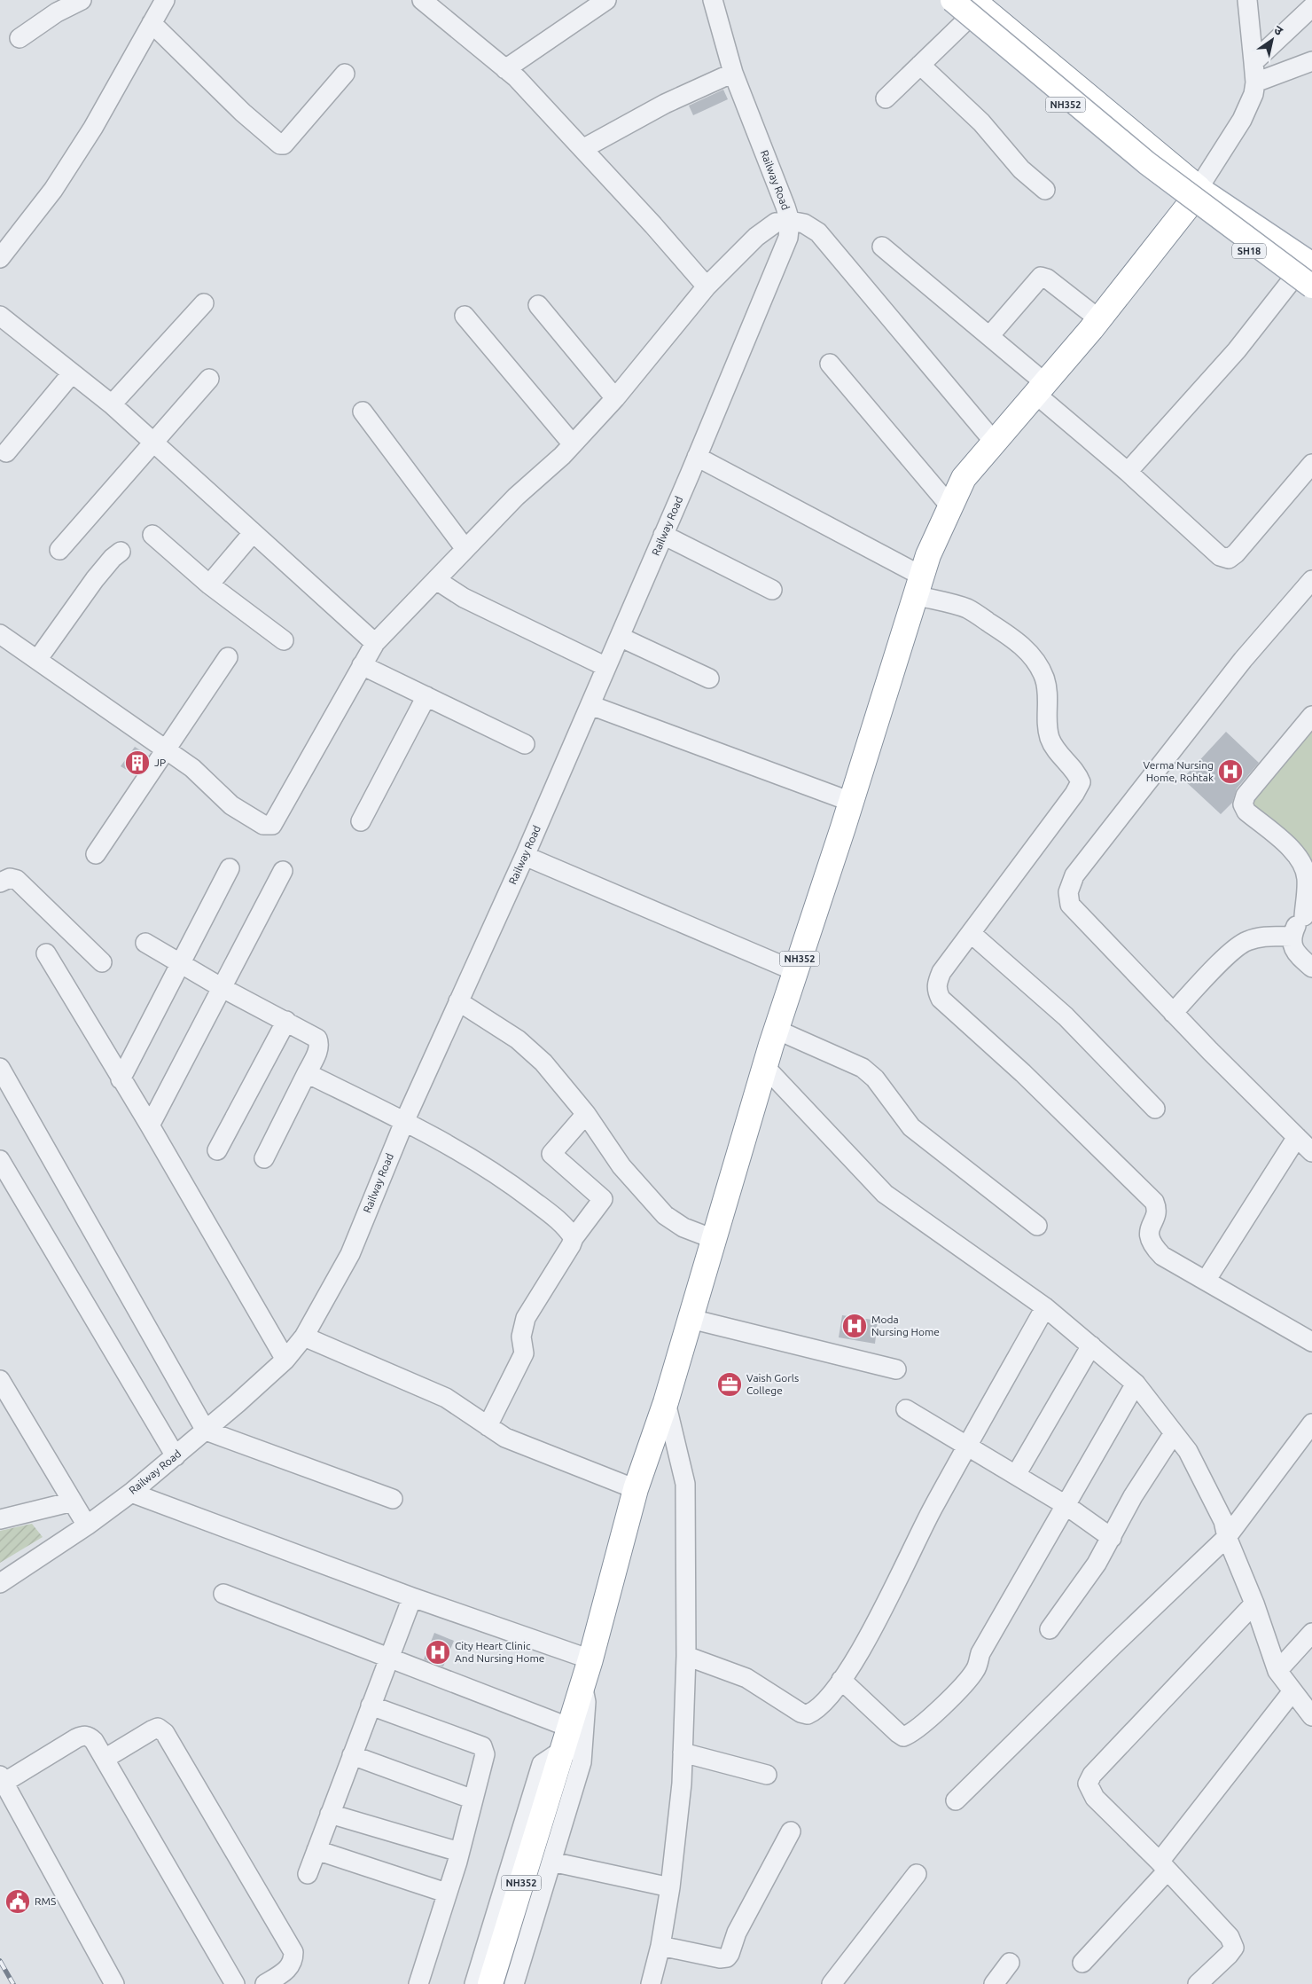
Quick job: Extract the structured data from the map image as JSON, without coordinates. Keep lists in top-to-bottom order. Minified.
{"streets":{"highway":["NH352"],"main road":["SH18"],"street":["Railway Road"]},"crossings":[["NH352","SH18"]],"places":{"building":["JP"],"hospital":["Verma Nursing Home, Rohtak","Moda Nursing Home","City Heart Clinic And Nursing Home"],"office":["Vaish Gorls College"],"public building":["RMS"]},"north":"top right"}
